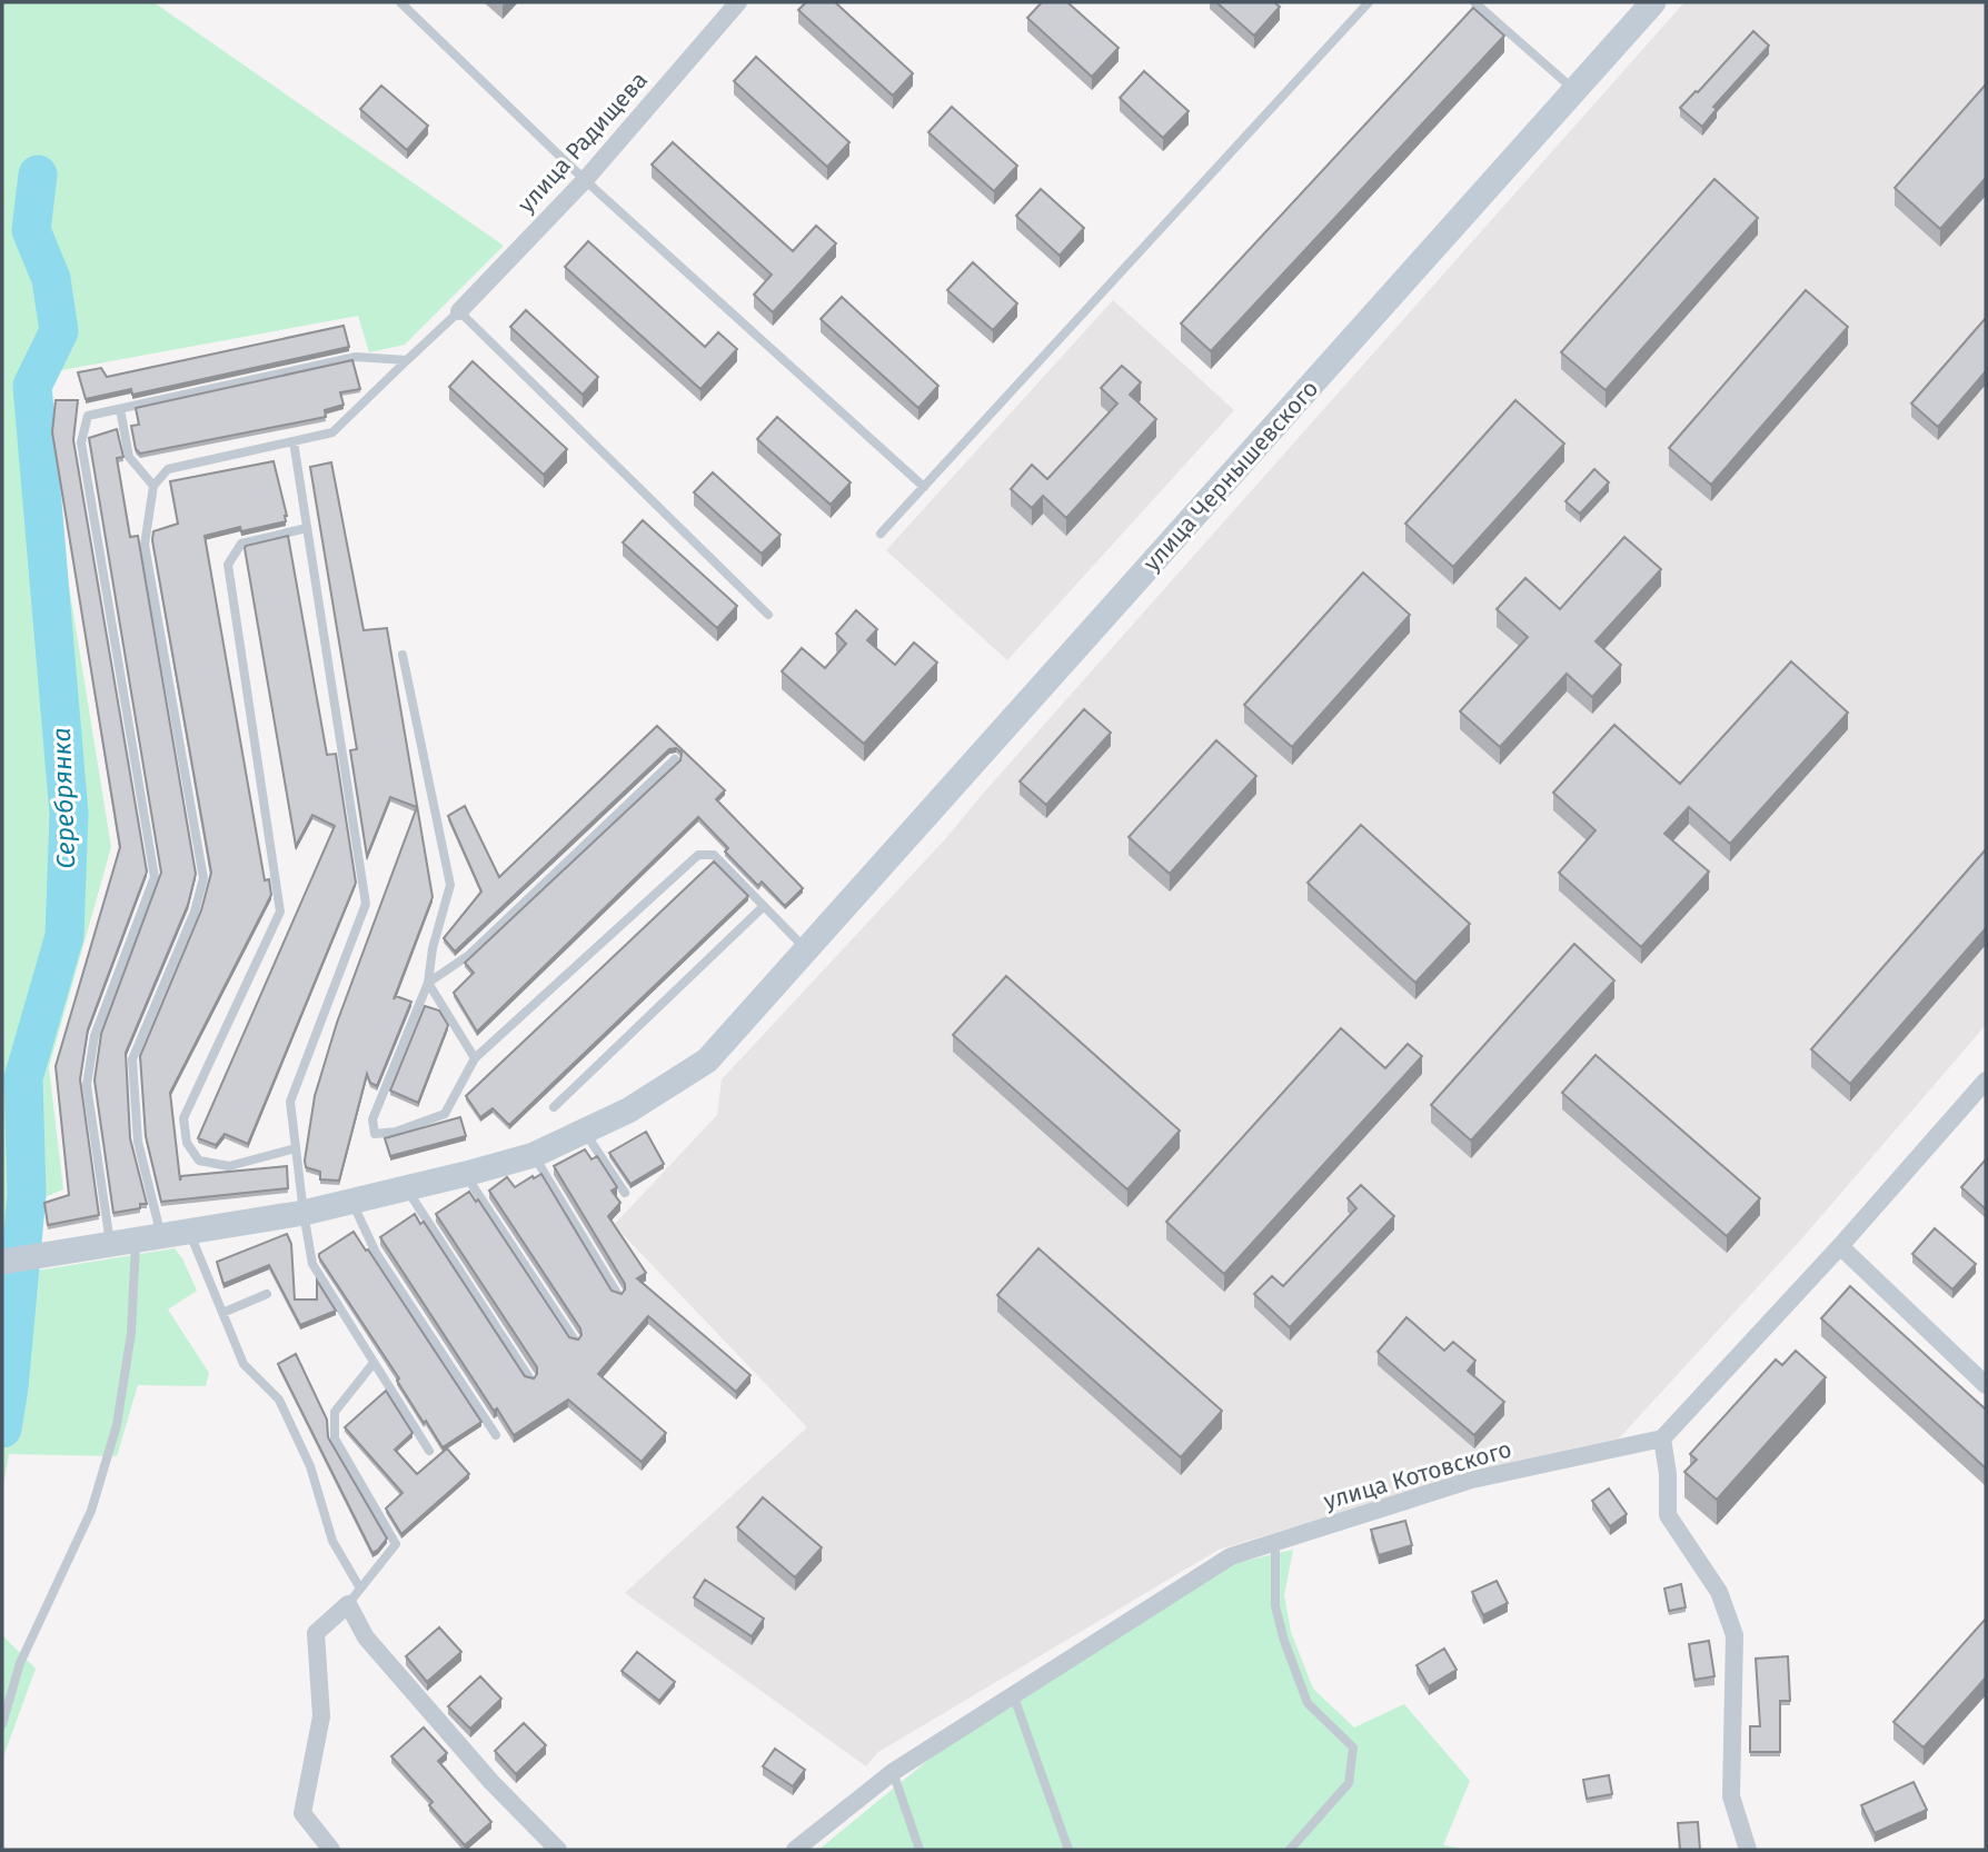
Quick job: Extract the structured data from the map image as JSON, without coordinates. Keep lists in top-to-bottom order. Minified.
{"streets":{"street":["улица Радищева","улица Чернышевского","улица Котовского"]},"water":["Серебрянка"]}
